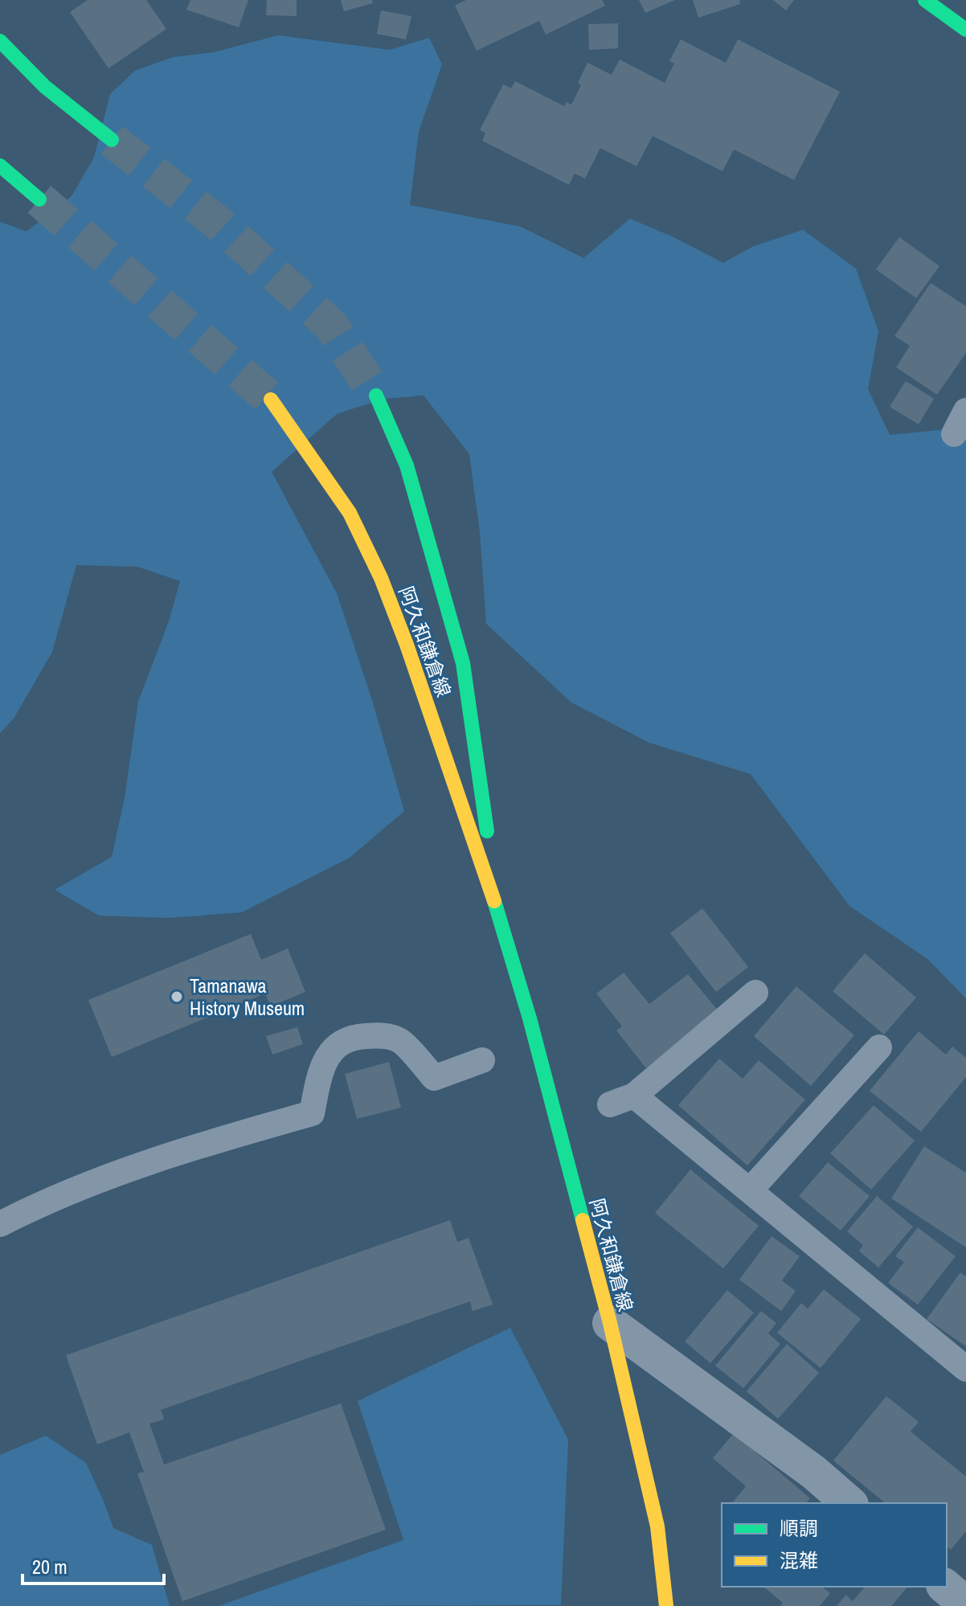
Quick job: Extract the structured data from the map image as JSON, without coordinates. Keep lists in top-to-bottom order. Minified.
{"streets":{"main road":["阿久和鎌倉線"]},"places":["Tamanawa History Museum"],"legend":["順調","混雑"],"scale_bar":"20 m"}
